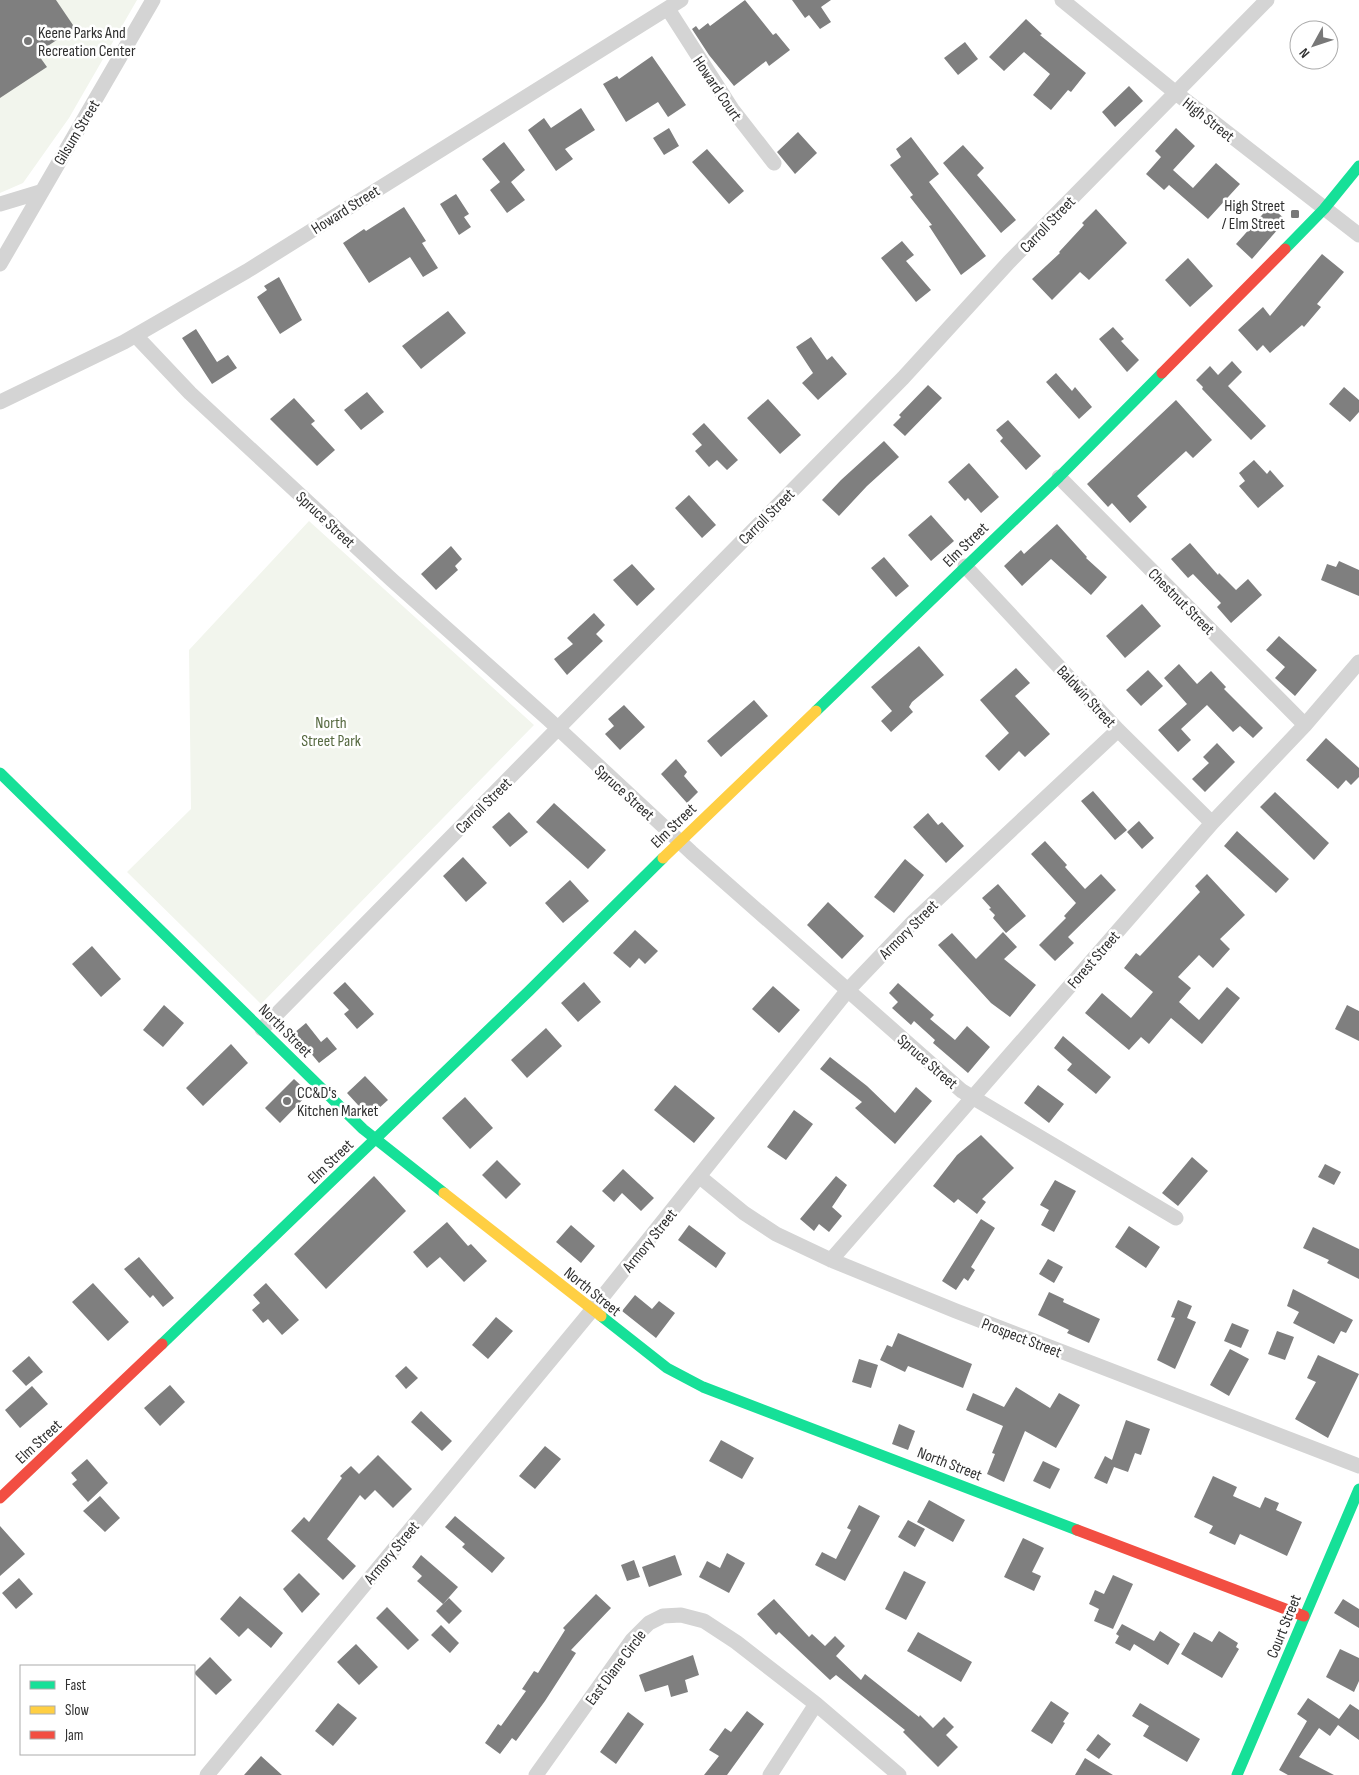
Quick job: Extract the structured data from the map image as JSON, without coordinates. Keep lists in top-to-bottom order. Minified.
{"streets":{"street":["Howard Court","High Street","Gilsum Street","Howard Street","Carroll Street","Spruce Street","Elm Street","Chestnut Street","Baldwin Street","Armory Street","Forest Street","North Street","Prospect Street","Court Street","East Diane Circle"]},"crossings":[["Howard Court","Howard Street"],["High Street","Carroll Street"],["High Street","Elm Street"],["Howard Street","Spruce Street"],["Carroll Street","Spruce Street"],["Carroll Street","North Street"],["Spruce Street","Elm Street"],["Spruce Street","Armory Street"],["Spruce Street","Forest Street"],["Elm Street","Chestnut Street"],["Elm Street","Baldwin Street"],["Elm Street","North Street"],["Chestnut Street","Forest Street"],["Baldwin Street","Armory Street"],["Baldwin Street","Forest Street"],["Armory Street","North Street"],["Armory Street","Prospect Street"],["Forest Street","Prospect Street"],["North Street","Court Street"]],"parks":["North Street Park"],"places":{"other":["Keene Parks And Recreation Center","CC&D's Kitchen Market"],"transit":["High Street / Elm Street"]},"legend":["Fast","Slow","Jam"],"north":"bottom left"}
